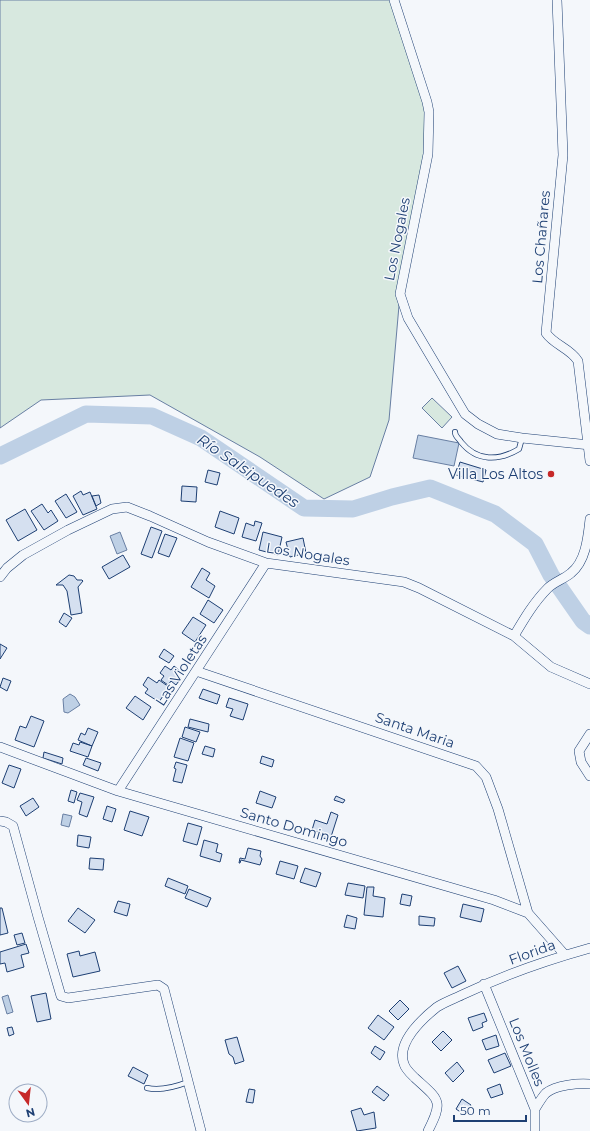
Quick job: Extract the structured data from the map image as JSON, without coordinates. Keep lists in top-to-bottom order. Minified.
{"streets":{"street":["Los Chañares","Los Nogales","Las Violetas","Santa Maria","Santo Domingo","Florida","Los Molles"]},"crossings":[["Los Chañares","Los Nogales"],["Los Nogales","Las Violetas"],["Las Violetas","Santa Maria"],["Las Violetas","Santo Domingo"],["Santa Maria","Santo Domingo"],["Santo Domingo","Florida"],["Florida","Los Molles"]],"water":["Río Salsipuedes"],"places":["Villa Los Altos"],"scale_bar":"50 m","north":"bottom"}
